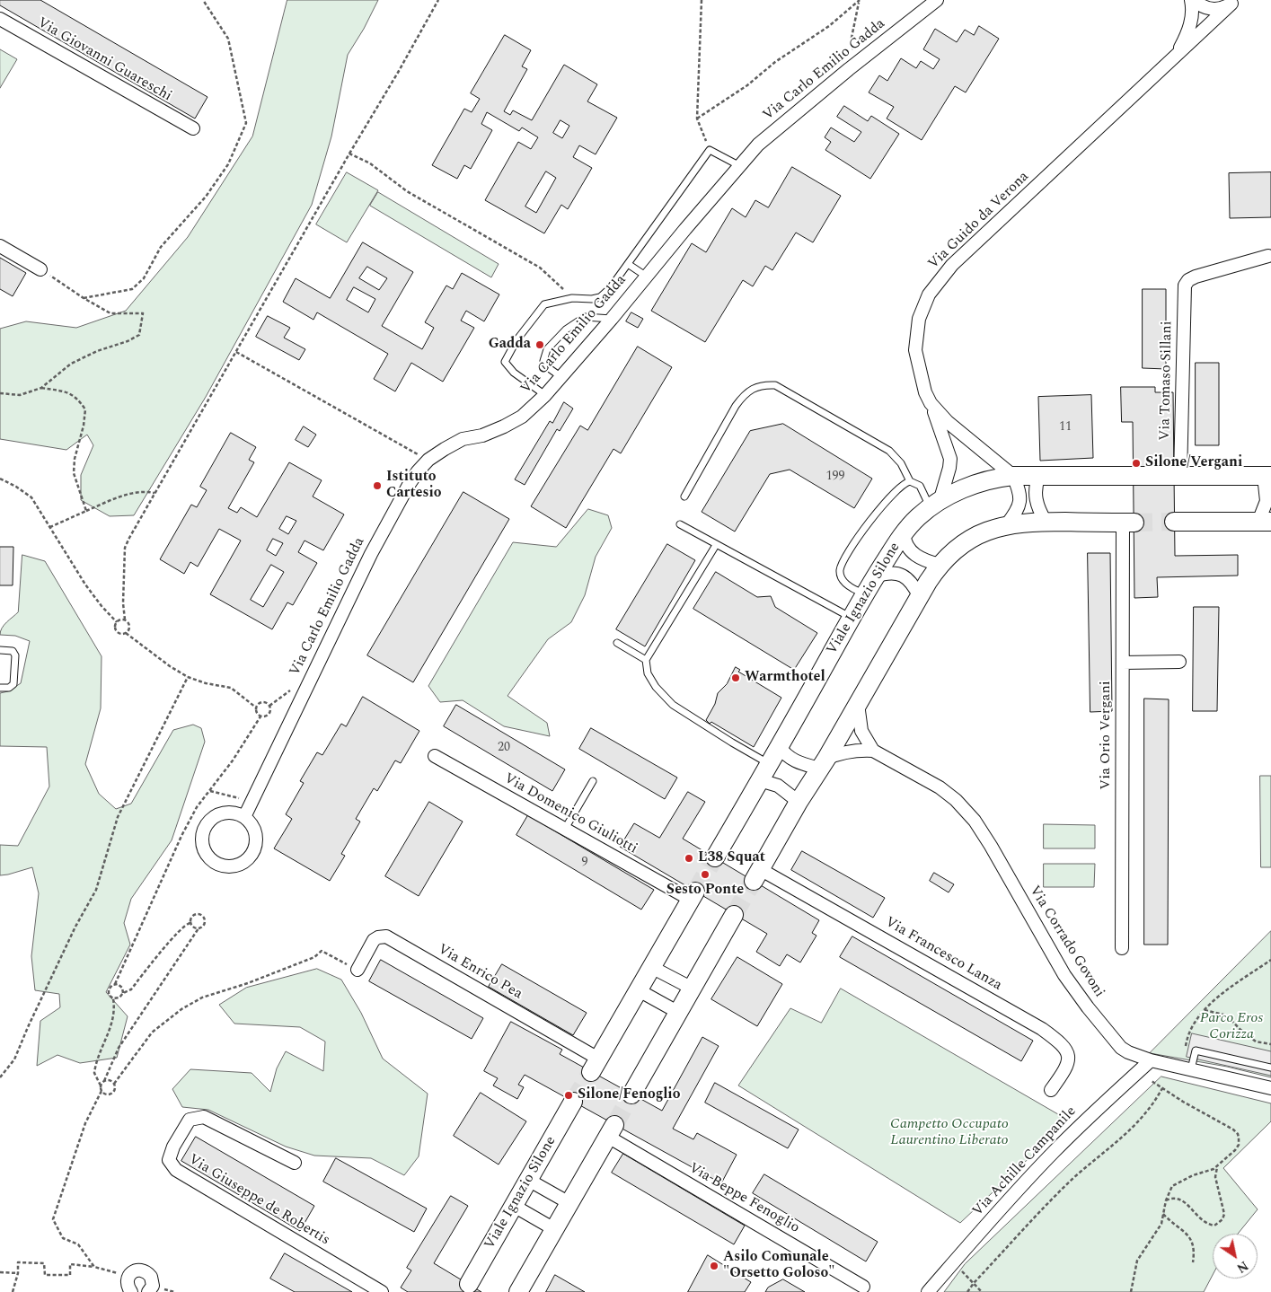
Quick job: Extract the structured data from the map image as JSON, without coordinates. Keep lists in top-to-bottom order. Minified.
{"streets":{"street":["Via Giovanni Guareschi","Via Carlo Emilio Gadda","Via Guido da Verona","Via Tomaso Sillani","Viale Ignazio Silone","Via Orio Vergani","Via Domenico Giuliotti","Via Corrado Govoni","Via Francesco Lanza","Via Enrico Pea","Via Achille Campanile","Via Beppe Fenoglio","Via Giuseppe de Robertis"]},"crossings":[["Via Guido da Verona","Viale Ignazio Silone"],["Via Tomaso Sillani","Viale Ignazio Silone"],["Via Corrado Govoni","Via Achille Campanile"]],"parks":["Parco Eros Corizza","Campetto Occupato Laurentino Liberato"],"places":["Gadda","Silone/Vergani","Istituto Cartesio","Warmthotel","L38 Squat","Sesto Ponte","Silone/Fenoglio","Asilo Comunale \"Orsetto Goloso\""],"house_numbers":["11","199","20","9"],"north":"bottom right"}
